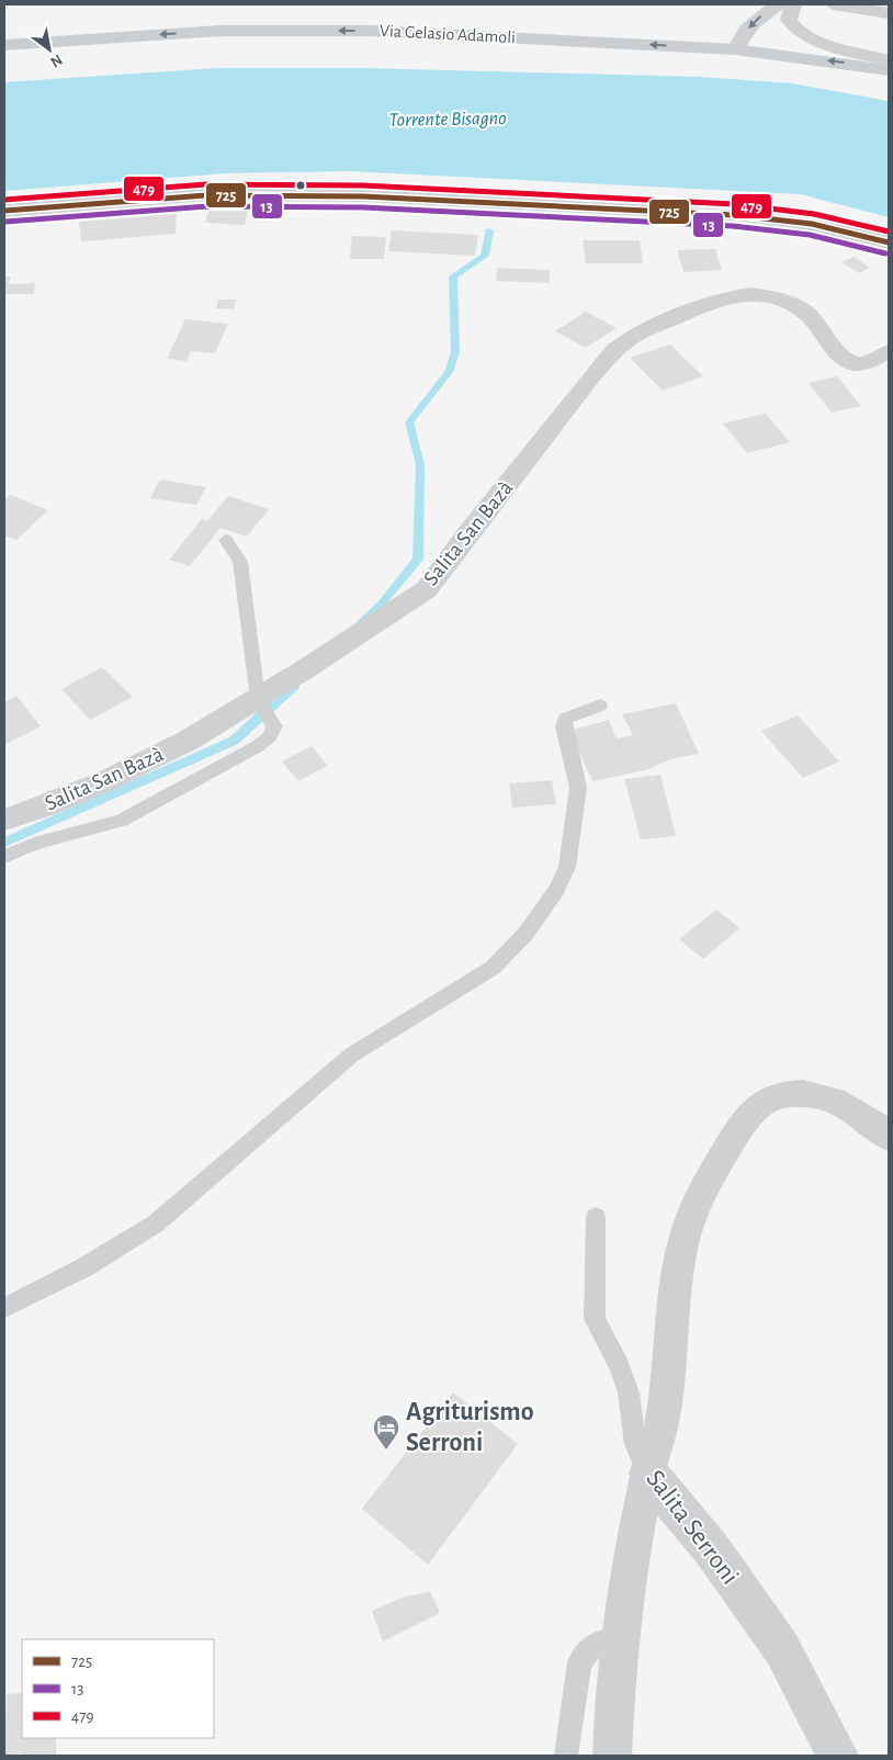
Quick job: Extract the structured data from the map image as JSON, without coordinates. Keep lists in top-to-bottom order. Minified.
{"streets":{"main road":["Via Gelasio Adamoli"],"street":["Salita San Bazà","Salita Serroni"]},"water":["Torrente Bisagno"],"places":{"hotel":["Agriturismo Serroni"]},"lines":["transit line 479","transit line 725","transit line 13"],"legend":["725","13","479"],"north":"bottom right"}
